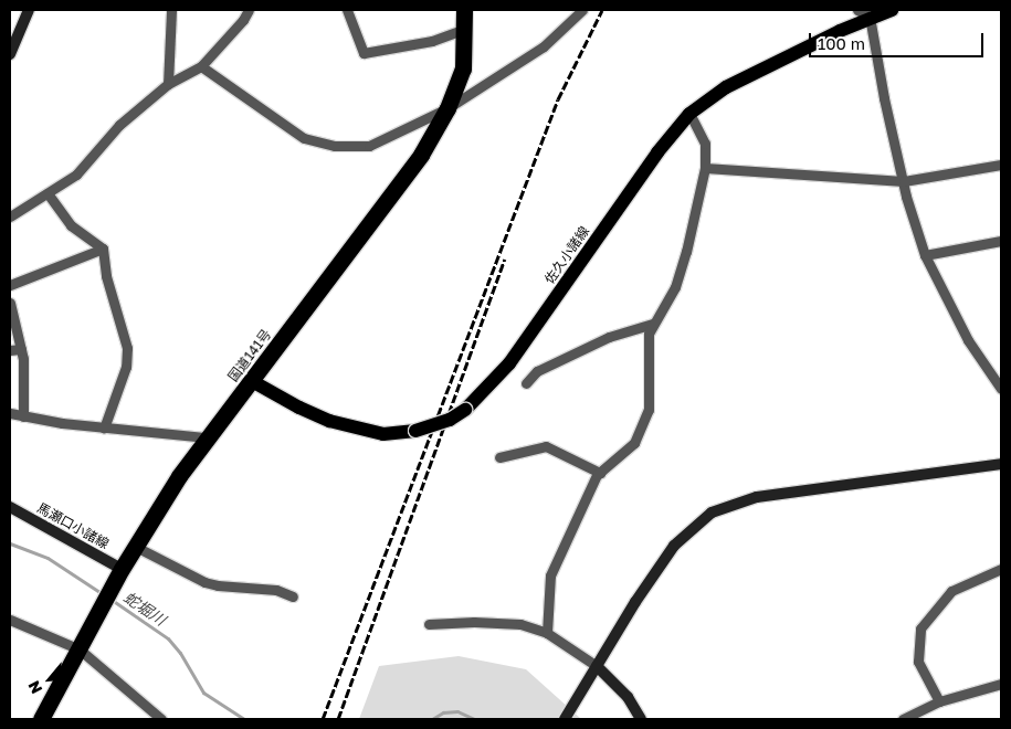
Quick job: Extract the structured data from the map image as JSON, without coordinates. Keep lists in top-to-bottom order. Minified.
{"streets":{"highway":["国道141号"],"main road":["佐久小諸線"],"street":["馬瀬口小諸線"]},"crossings":[["佐久小諸線","国道141号"],["国道141号","馬瀬口小諸線"]],"water":["蛇堀川"],"scale_bar":"100 m","north":"bottom left"}
